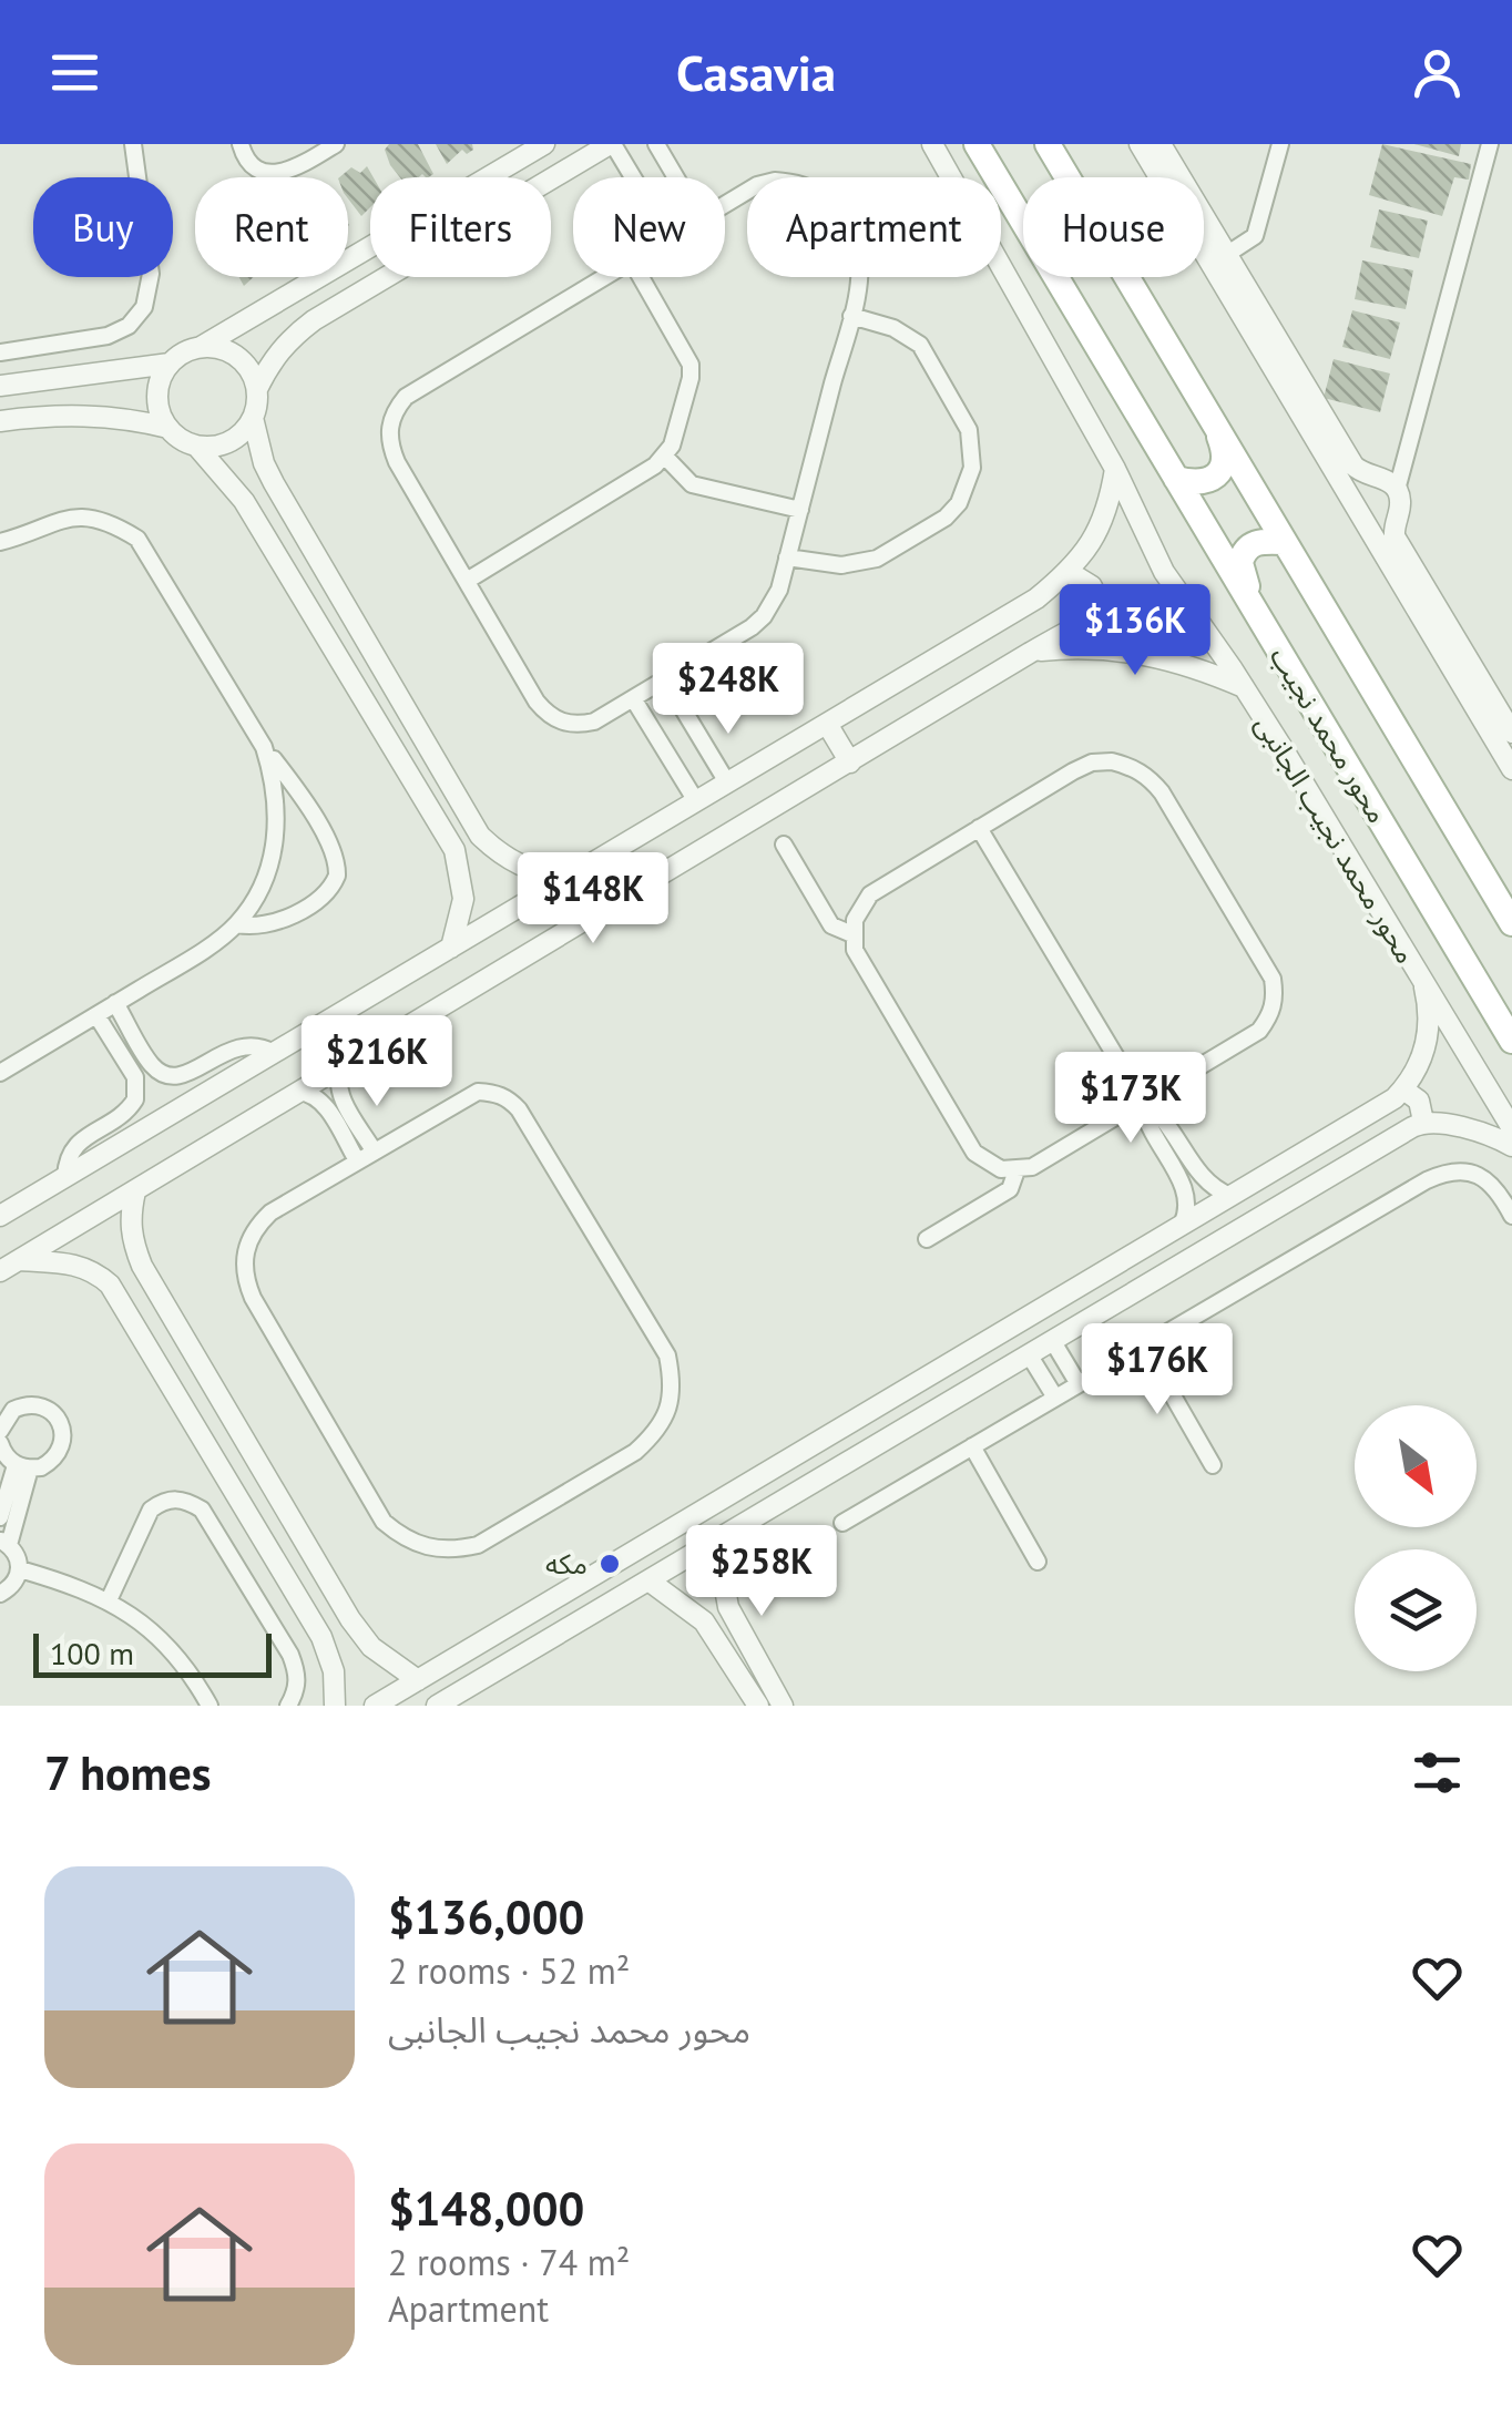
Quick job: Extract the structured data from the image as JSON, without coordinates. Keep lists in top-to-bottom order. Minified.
{"streets":{"main road":["محور محمد نجيب"],"street":["محور محمد نجيب الجانبى"]},"places":["مكه"],"scale_bar":"100 m","north":"bottom right","page":{"header":"Casavia","chip":["Buy","Rent","Filters","New","Apartment","House"],"price":["$136K","$248K","$148K","$216K","$173K","$176K","$258K"],"scale":"100 m","heading":"7 homes","list":[{"name":"$136,000","note":"2 rooms · 52 m² · محور محمد نجيب الجانبى"},{"name":"$148,000","note":"2 rooms · 74 m² · Apartment"}]}}
